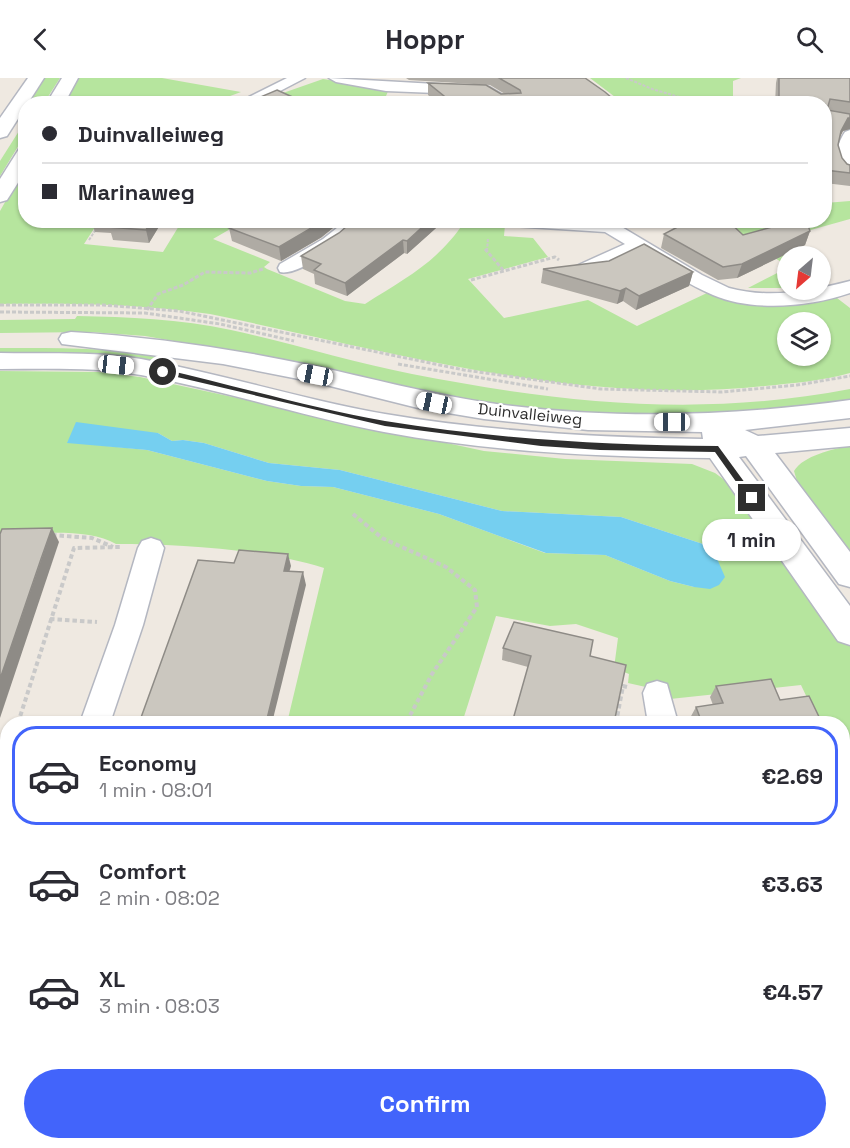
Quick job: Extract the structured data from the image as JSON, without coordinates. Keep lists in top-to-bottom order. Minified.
{"streets":{"street":["Duinvalleiweg"]},"north":"bottom left","page":{"header":"Hoppr","banner":["Duinvalleiweg","Marinaweg"],"bubble":"1 min","list":[{"name":"Economy","note":"1 min · 08:01","value":"€2.69"},{"name":"Comfort","note":"2 min · 08:02","value":"€3.63"},{"name":"XL","note":"3 min · 08:03","value":"€4.57"}],"buttons":"Confirm"}}
